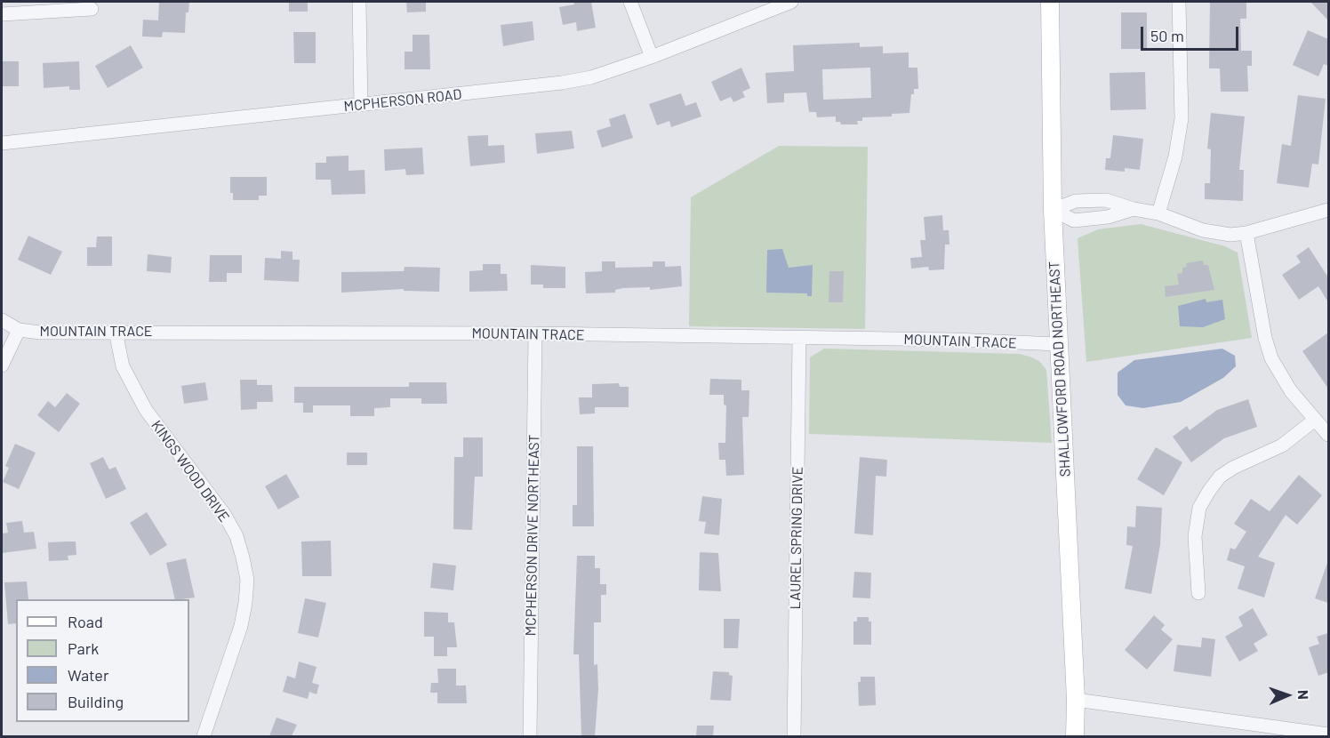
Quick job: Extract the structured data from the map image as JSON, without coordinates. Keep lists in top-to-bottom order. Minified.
{"streets":{"main road":["SHALLOWFORD ROAD NORTHEAST"],"street":["MCPHERSON ROAD","MOUNTAIN TRACE","KINGS WOOD DRIVE","MCPHERSON DRIVE NORTHEAST","LAUREL SPRING DRIVE"]},"crossings":[["MOUNTAIN TRACE","SHALLOWFORD ROAD NORTHEAST"],["MOUNTAIN TRACE","KINGS WOOD DRIVE"],["MOUNTAIN TRACE","MCPHERSON DRIVE NORTHEAST"],["MOUNTAIN TRACE","LAUREL SPRING DRIVE"]],"legend":["Road","Park","Water","Building"],"scale_bar":"50 m","north":"right"}
